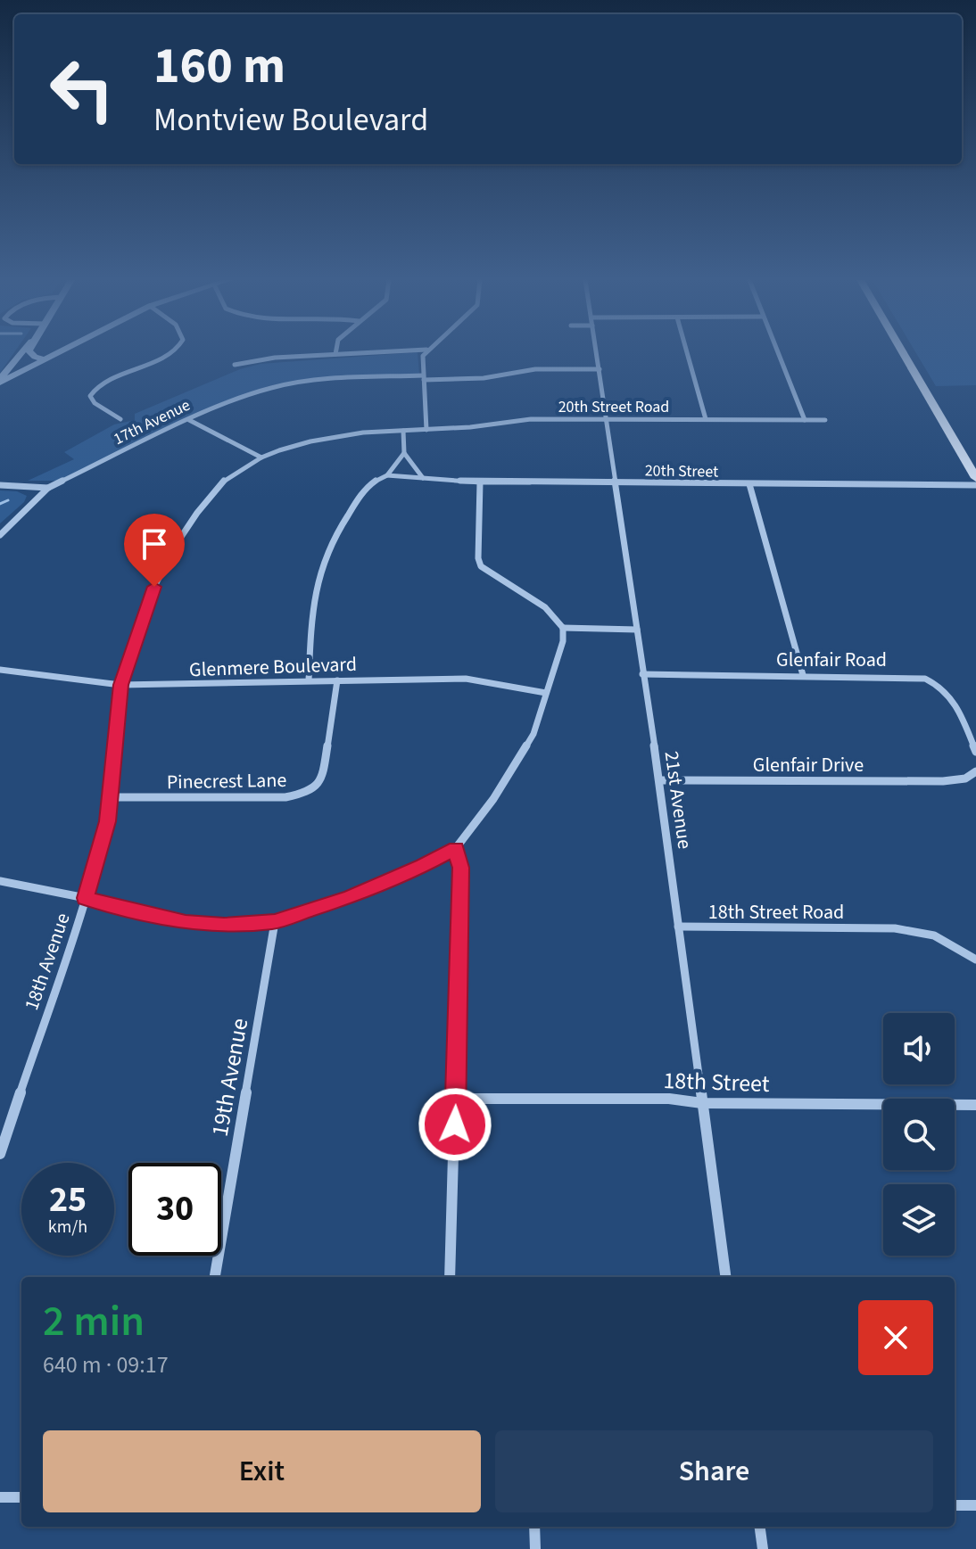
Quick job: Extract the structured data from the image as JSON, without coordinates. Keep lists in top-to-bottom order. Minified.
{"streets":{"street":["20th Street Road","17th Avenue","20th Street","Glenfair Road","Glenmere Boulevard","Glenfair Drive","Pinecrest Lane","21st Avenue","18th Street Road","18th Avenue","19th Avenue","18th Street"]},"crossings":[["20th Street Road","21st Avenue"],["20th Street Road","18th Avenue"],["17th Avenue","21st Avenue"],["20th Street","21st Avenue"],["Glenfair Road","21st Avenue"],["Glenmere Boulevard","Pinecrest Lane"],["Glenmere Boulevard","18th Avenue"],["Glenfair Drive","21st Avenue"],["Pinecrest Lane","18th Avenue"],["21st Avenue","18th Street Road"],["21st Avenue","18th Street"]],"page":{"turn":["160 m","Montview Boulevard"],"speed":"25 km/h","limit":"30","heading":["2 min","640 m · 09:17"],"buttons":["Exit","Share"]}}
